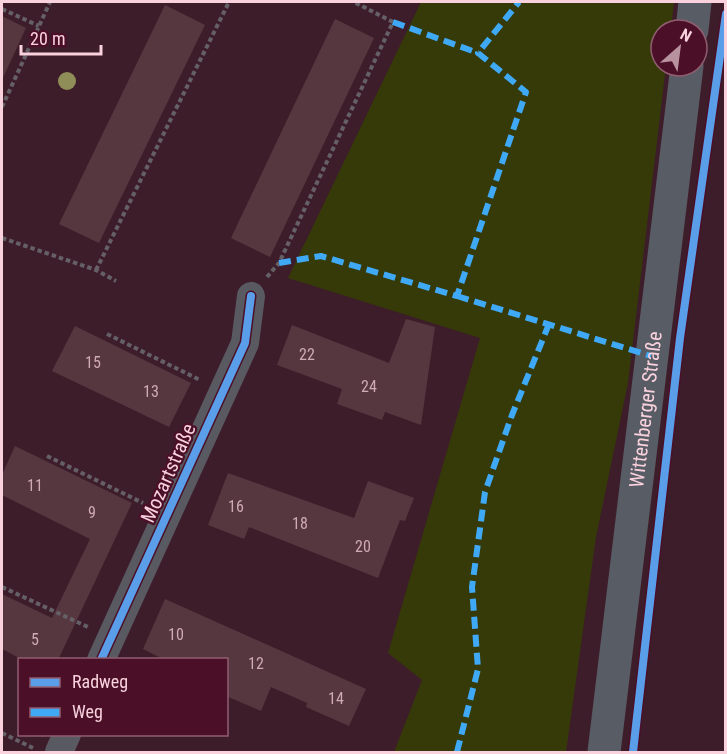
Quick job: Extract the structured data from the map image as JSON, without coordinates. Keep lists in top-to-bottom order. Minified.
{"streets":{"main road":["Wittenberger Straße"],"street":["Mozartstraße"]},"house_numbers":["22","15","24","13","11","16","9","18","20","10","5","12","14"],"legend":["Radweg","Weg"],"scale_bar":"20 m","north":"top right"}
